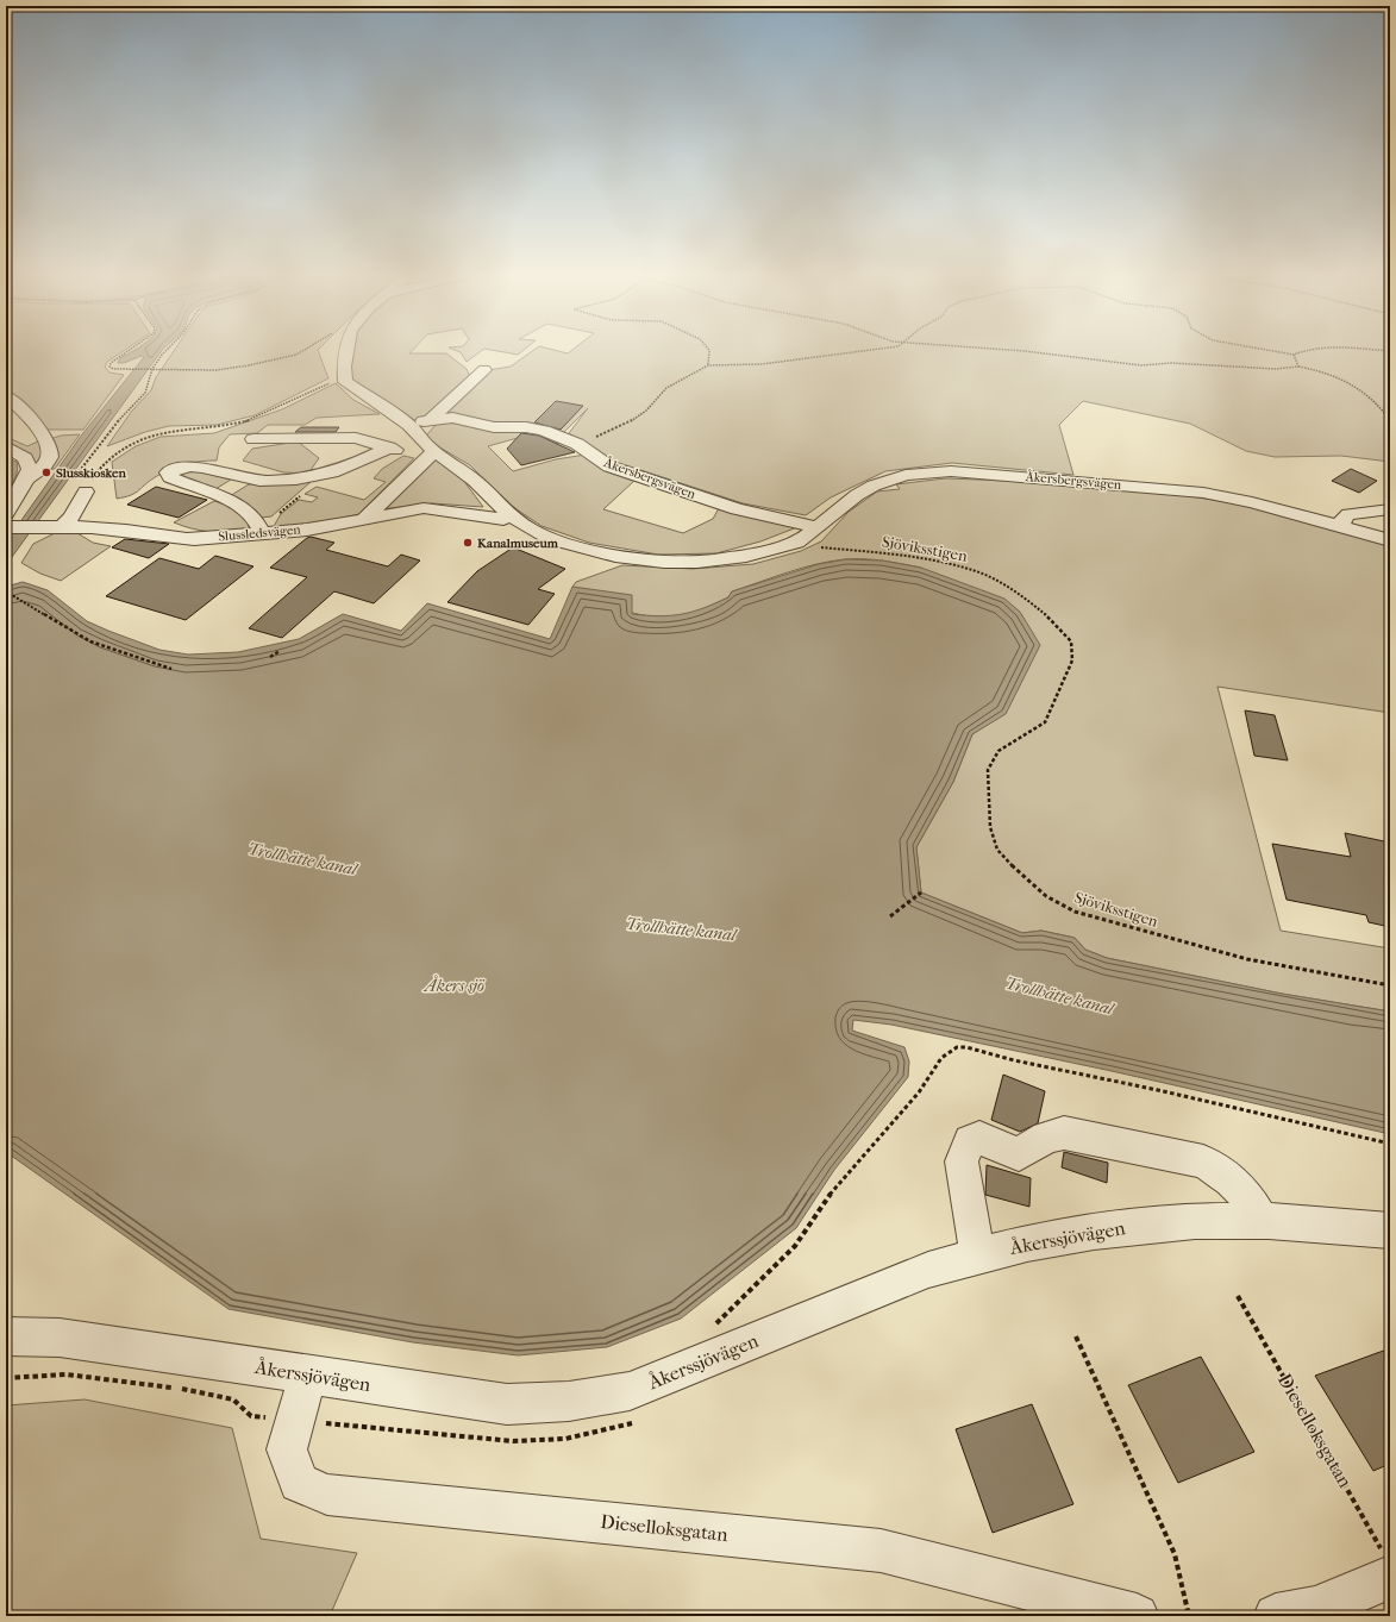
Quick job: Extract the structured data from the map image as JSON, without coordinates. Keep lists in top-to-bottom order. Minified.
{"streets":{"street":["Åkersbergsvägen","Slussledsvägen","Åkerssjövägen","Dieselloksgatan"],"path":["Sjöviksstigen"]},"crossings":[["Åkersbergsvägen","Slussledsvägen"],["Åkersbergsvägen","Sjöviksstigen"],["Åkerssjövägen","Dieselloksgatan"]],"water":["Trollhätte kanal","Åkers sjö"],"places":["Slusskiosken","Kanalmuseum"]}
